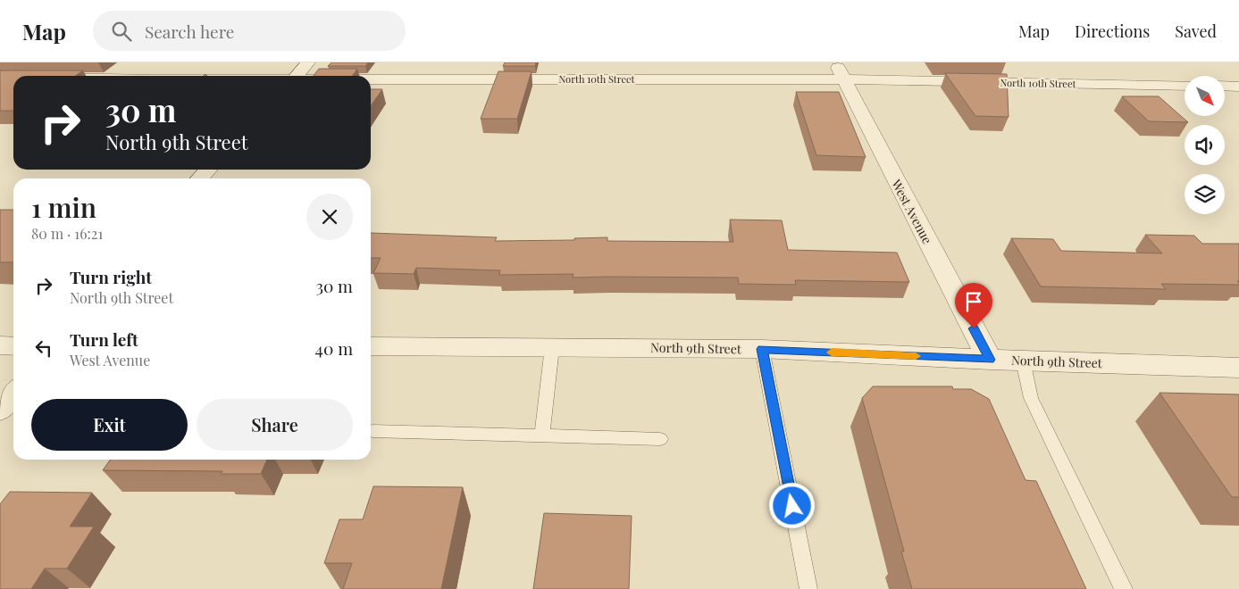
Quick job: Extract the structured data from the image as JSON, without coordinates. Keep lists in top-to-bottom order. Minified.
{"streets":{"street":["North 10th Street","West Avenue","North 9th Street"]},"crossings":[["North 10th Street","West Avenue"],["West Avenue","North 9th Street"]],"north":"bottom right","page":{"header":"Map","search":"Search here","nav":["Map","Directions","Saved"],"turn":["30 m","North 9th Street"],"heading":["1 min","80 m · 16:21"],"list":[{"name":"Turn right","note":"North 9th Street","value":"30 m"},{"name":"Turn left","note":"West Avenue","value":"40 m"}],"buttons":["Exit","Share"]}}
